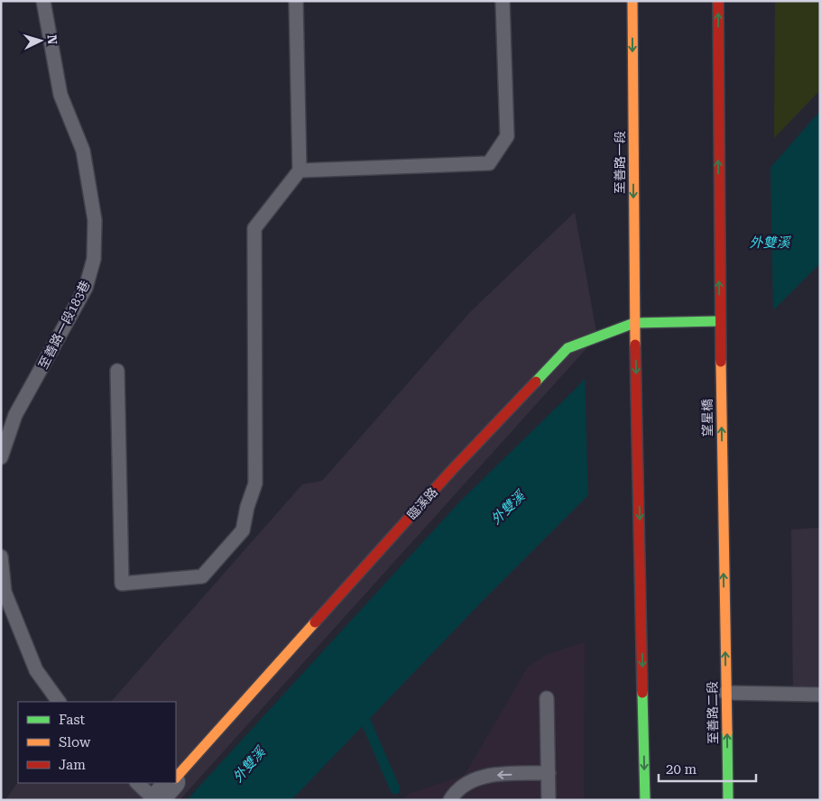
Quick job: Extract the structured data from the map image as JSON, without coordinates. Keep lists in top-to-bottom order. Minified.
{"streets":{"main road":["至善路一段","望星橋","臨溪路","至善路二段"],"lane":["至善路一段183巷"]},"crossings":[["至善路一段","臨溪路"],["望星橋","臨溪路"],["望星橋","至善路二段"]],"one_way":["至善路一段"],"water":["外雙溪"],"legend":["Fast","Slow","Jam"],"scale_bar":"20 m","north":"right"}
